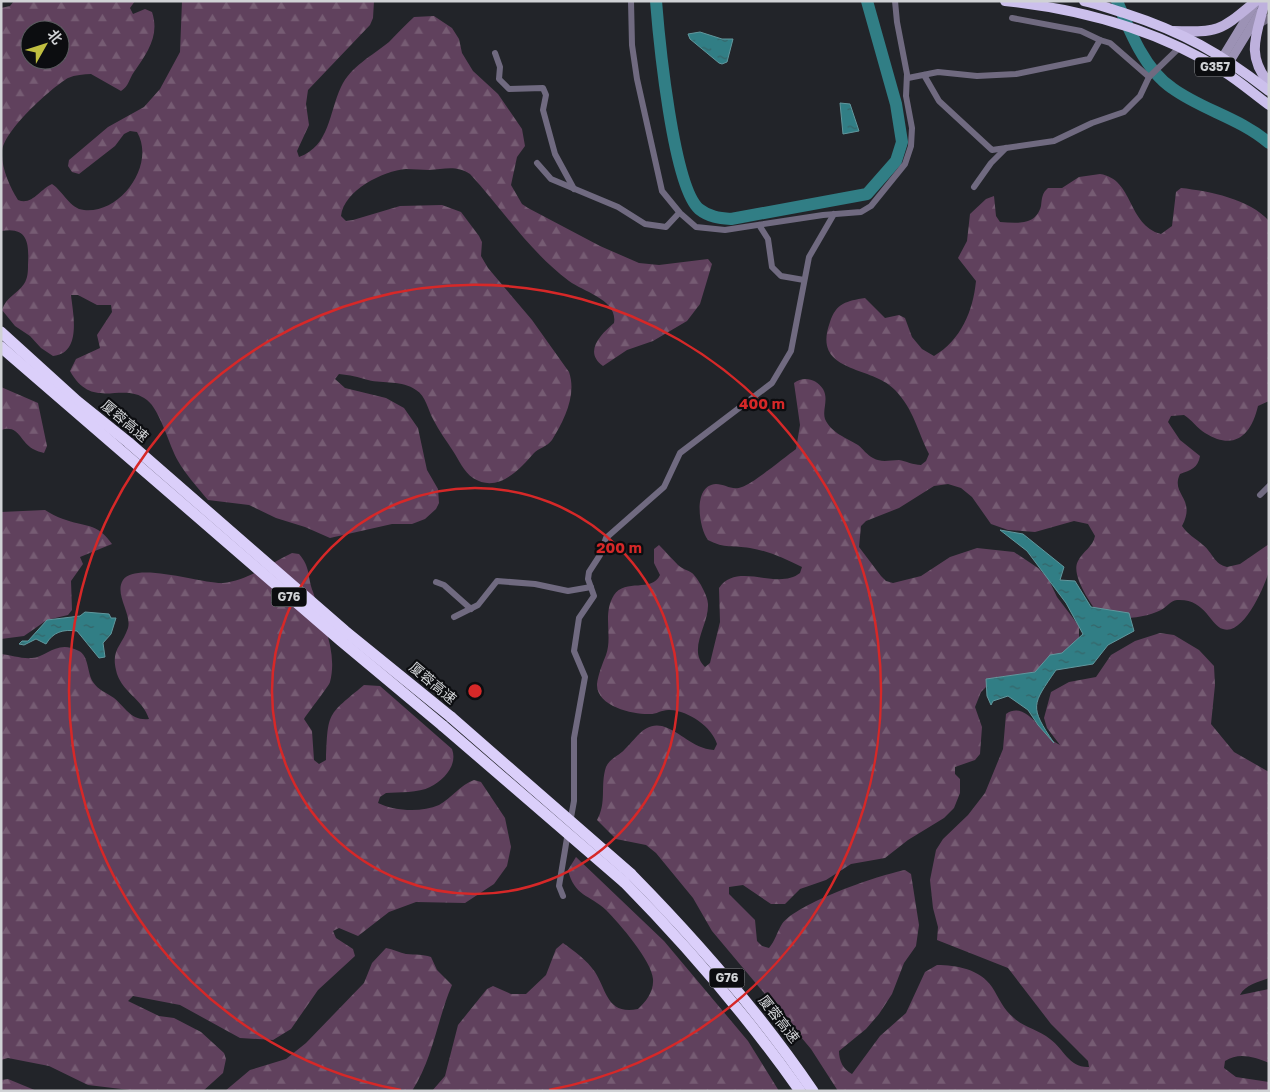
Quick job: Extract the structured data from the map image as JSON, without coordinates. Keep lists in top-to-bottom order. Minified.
{"streets":{"highway":["G357","厦蓉高速","G76"]},"north":"top right","rings":["400 m","200 m"]}
